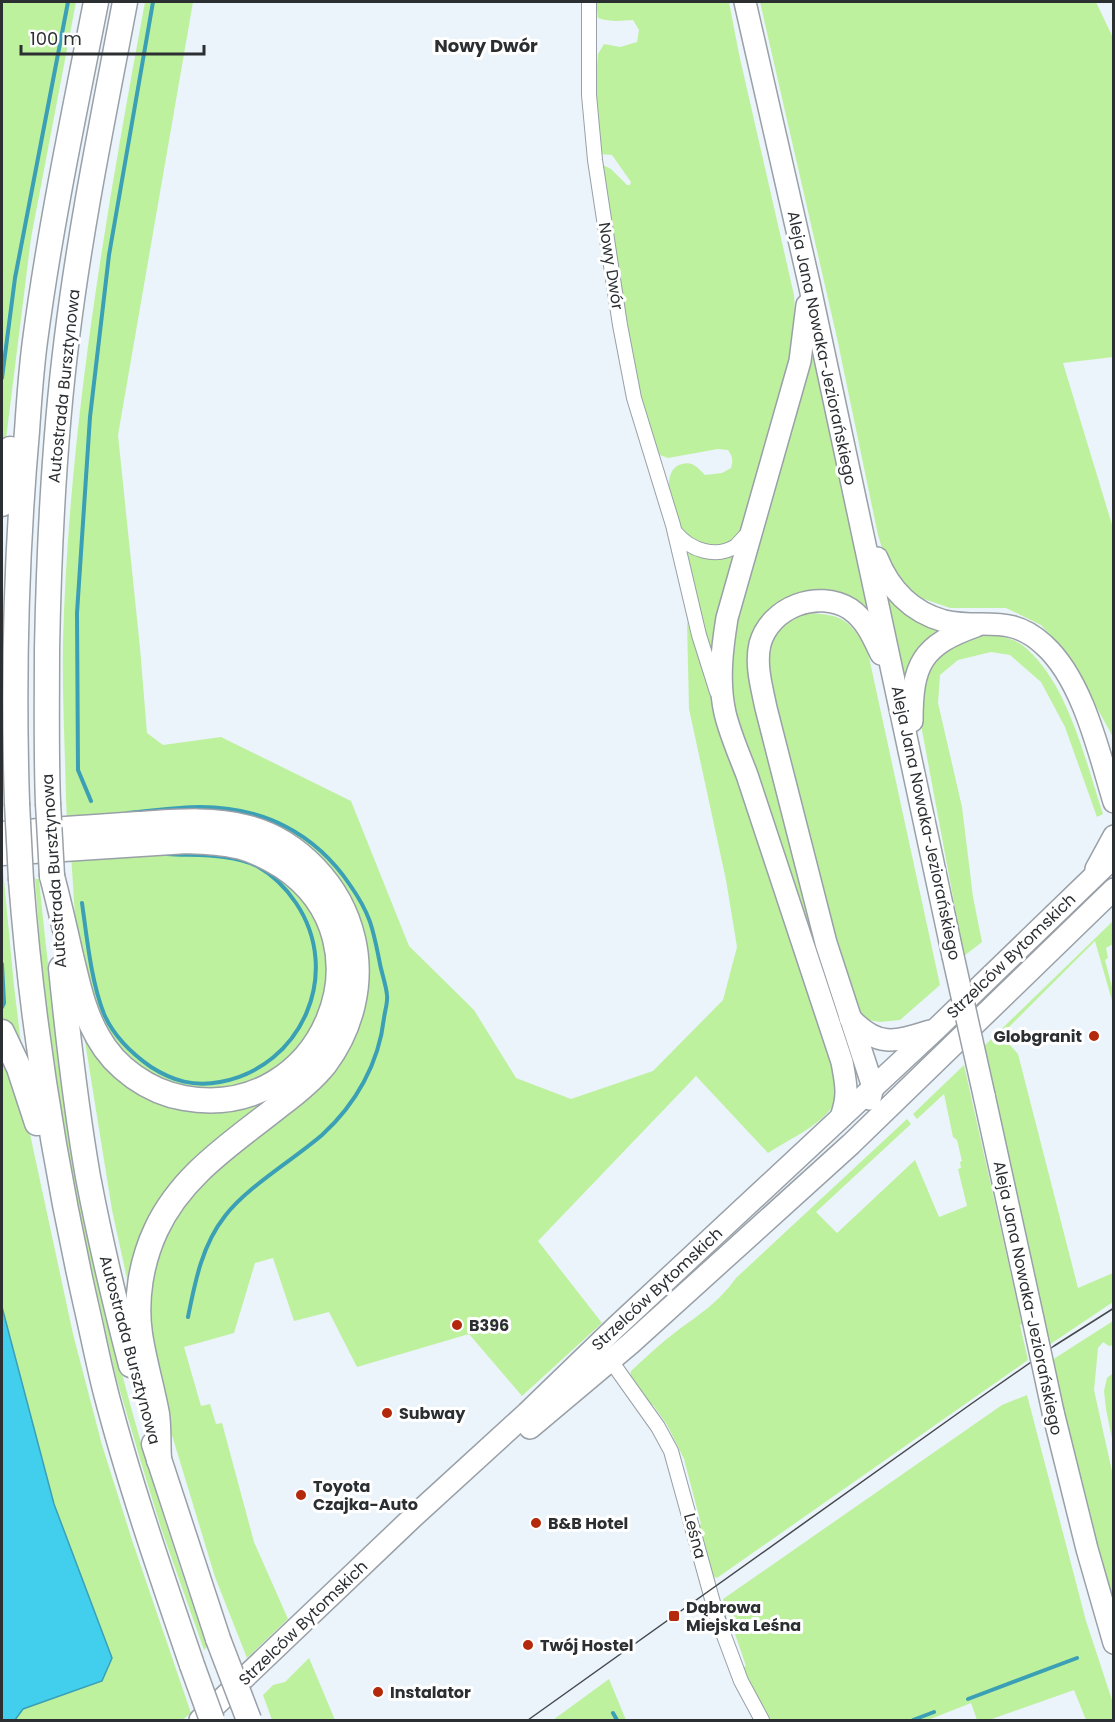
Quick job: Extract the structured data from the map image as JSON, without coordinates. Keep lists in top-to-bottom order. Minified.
{"streets":{"highway":["Autostrada Bursztynowa"],"main road":["Aleja Jana Nowaka-Jeziorańskiego","Strzelców Bytomskich"],"street":["Nowy Dwór","Leśna"]},"crossings":[["Strzelców Bytomskich","Leśna"]],"districts":["Nowy Dwór"],"places":{"other":["Globgranit","B396","Subway","Toyota Czajka-Auto","B&B Hotel","Twój Hostel","Instalator"],"transit":["Dąbrowa Miejska Leśna"]},"scale_bar":"100 m"}
